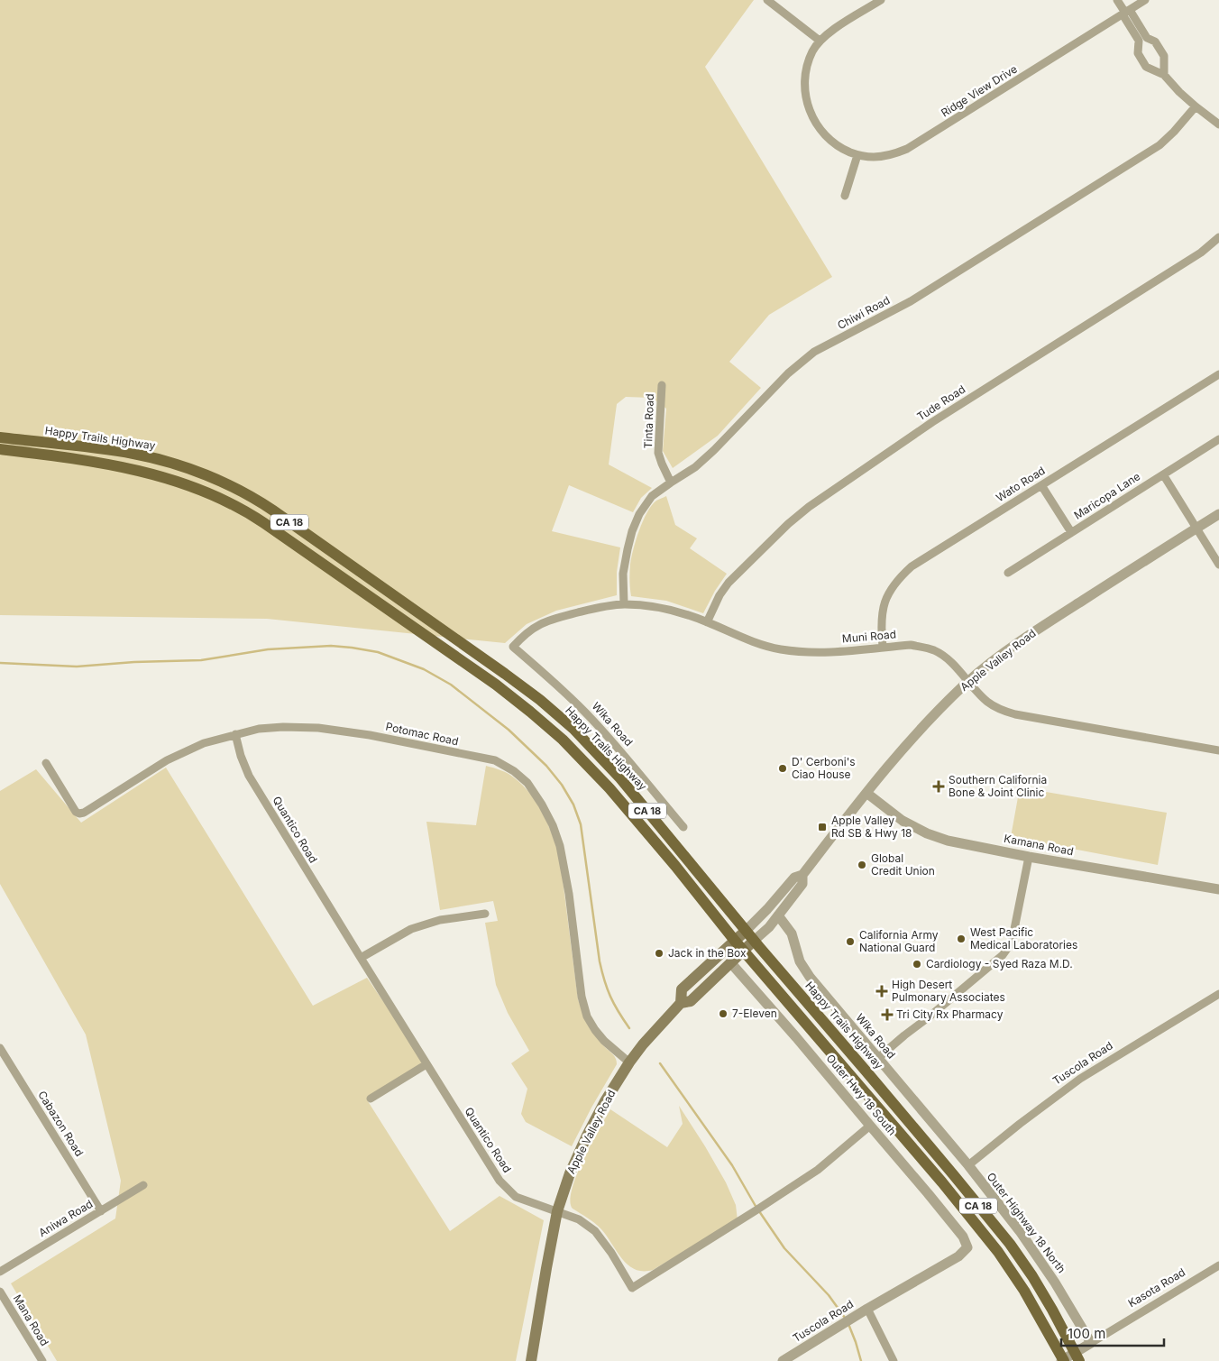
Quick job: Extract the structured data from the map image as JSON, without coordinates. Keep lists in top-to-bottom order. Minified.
{"streets":{"main road":["Happy Trails Highway","CA 18","Apple Valley Road"],"street":["Ridge View Drive","Chiwi Road","Tude Road","Tinta Road","Wato Road","Maricopa Lane","Muni Road","Wika Road","Potomac Road","Quantico Road","Kamana Road","Tuscola Road","Outer Hwy 18 South","Cabazon Road","Aniwa Road","Outer Highway 18 North","Kasota Road","Mana Road"]},"crossings":[["Chiwi Road","Tinta Road"],["Chiwi Road","Muni Road"],["Tude Road","Muni Road"],["Happy Trails Highway","Apple Valley Road"],["Happy Trails Highway","Kasota Road"],["Wato Road","Muni Road"],["CA 18","Apple Valley Road"],["CA 18","Kasota Road"],["Muni Road","Apple Valley Road"],["Muni Road","Wika Road"],["Apple Valley Road","Wika Road"],["Apple Valley Road","Potomac Road"],["Apple Valley Road","Quantico Road"],["Apple Valley Road","Kamana Road"],["Apple Valley Road","Outer Hwy 18 South"],["Wika Road","Tuscola Road"],["Wika Road","Outer Highway 18 North"],["Potomac Road","Quantico Road"],["Quantico Road","Outer Hwy 18 South"],["Tuscola Road","Outer Hwy 18 South"],["Tuscola Road","Outer Highway 18 North"],["Cabazon Road","Aniwa Road"],["Outer Highway 18 North","Kasota Road"]],"places":{"other":["D' Cerboni's Ciao House","Global Credit Union","West Pacific Medical Laboratories","California Army National Guard","Jack in the Box","Cardiology - Syed Raza M.D.","7-Eleven"],"health":["Southern California Bone & Joint Clinic","High Desert Pulmonary Associates","Tri City Rx Pharmacy"],"transit":["Apple Valley Rd SB & Hwy 18"]},"scale_bar":"100 m"}
